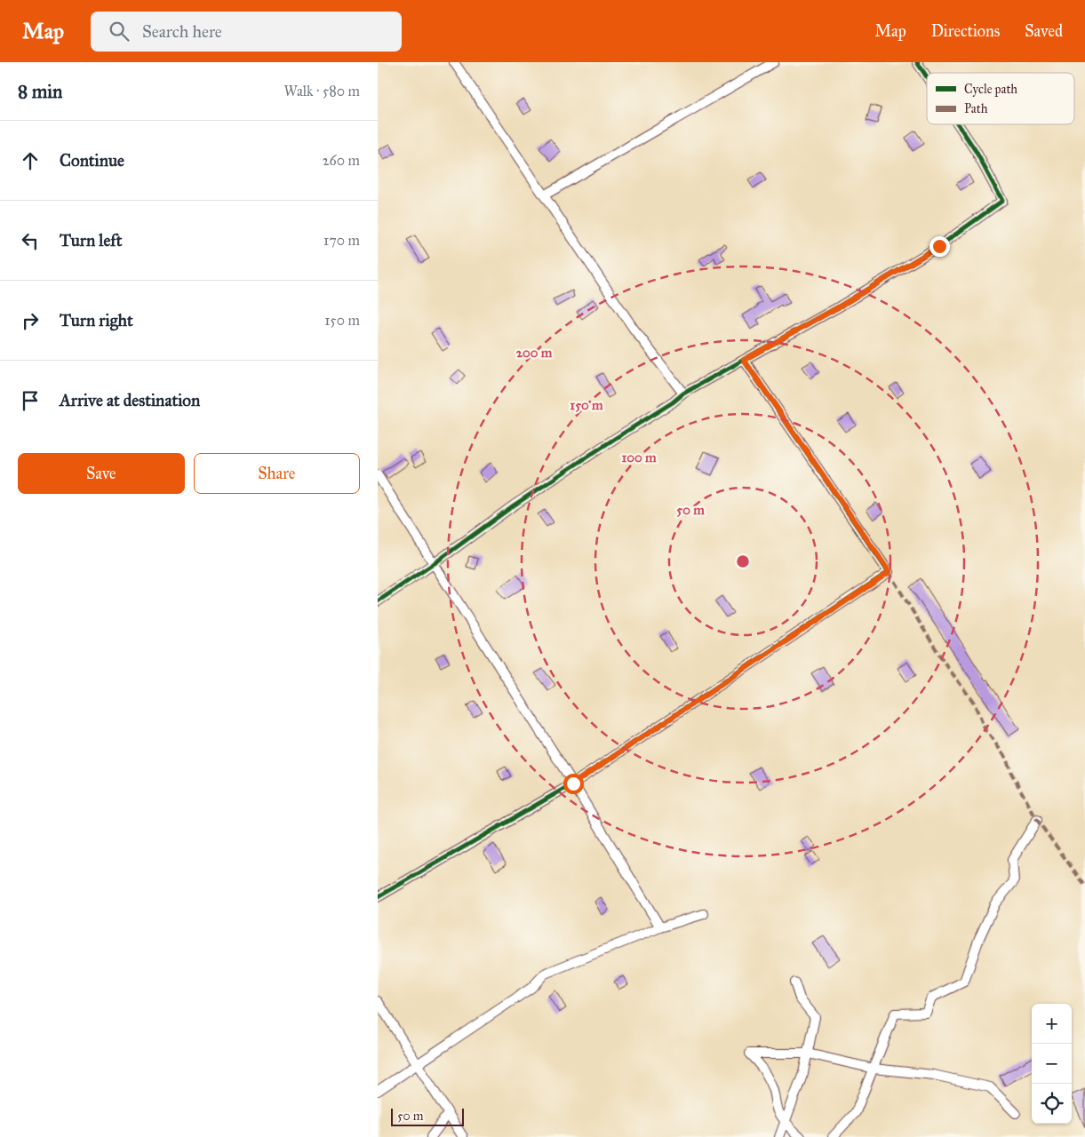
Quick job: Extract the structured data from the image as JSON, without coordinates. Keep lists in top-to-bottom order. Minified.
{"legend":["Cycle path","Path"],"scale_bar":"50 m","page":{"header":"Map","search":"Search here","nav":["Map","Directions","Saved"],"heading":["8 min","Walk · 580 m"],"list":[["Continue","260 m"],["Turn left","170 m"],["Turn right","150 m"],"Arrive at destination"],"buttons":["Save","Share"],"map_buttons":["+","−"],"scale":"50 m"},"rings":["200 m","150 m","100 m","50 m"]}
